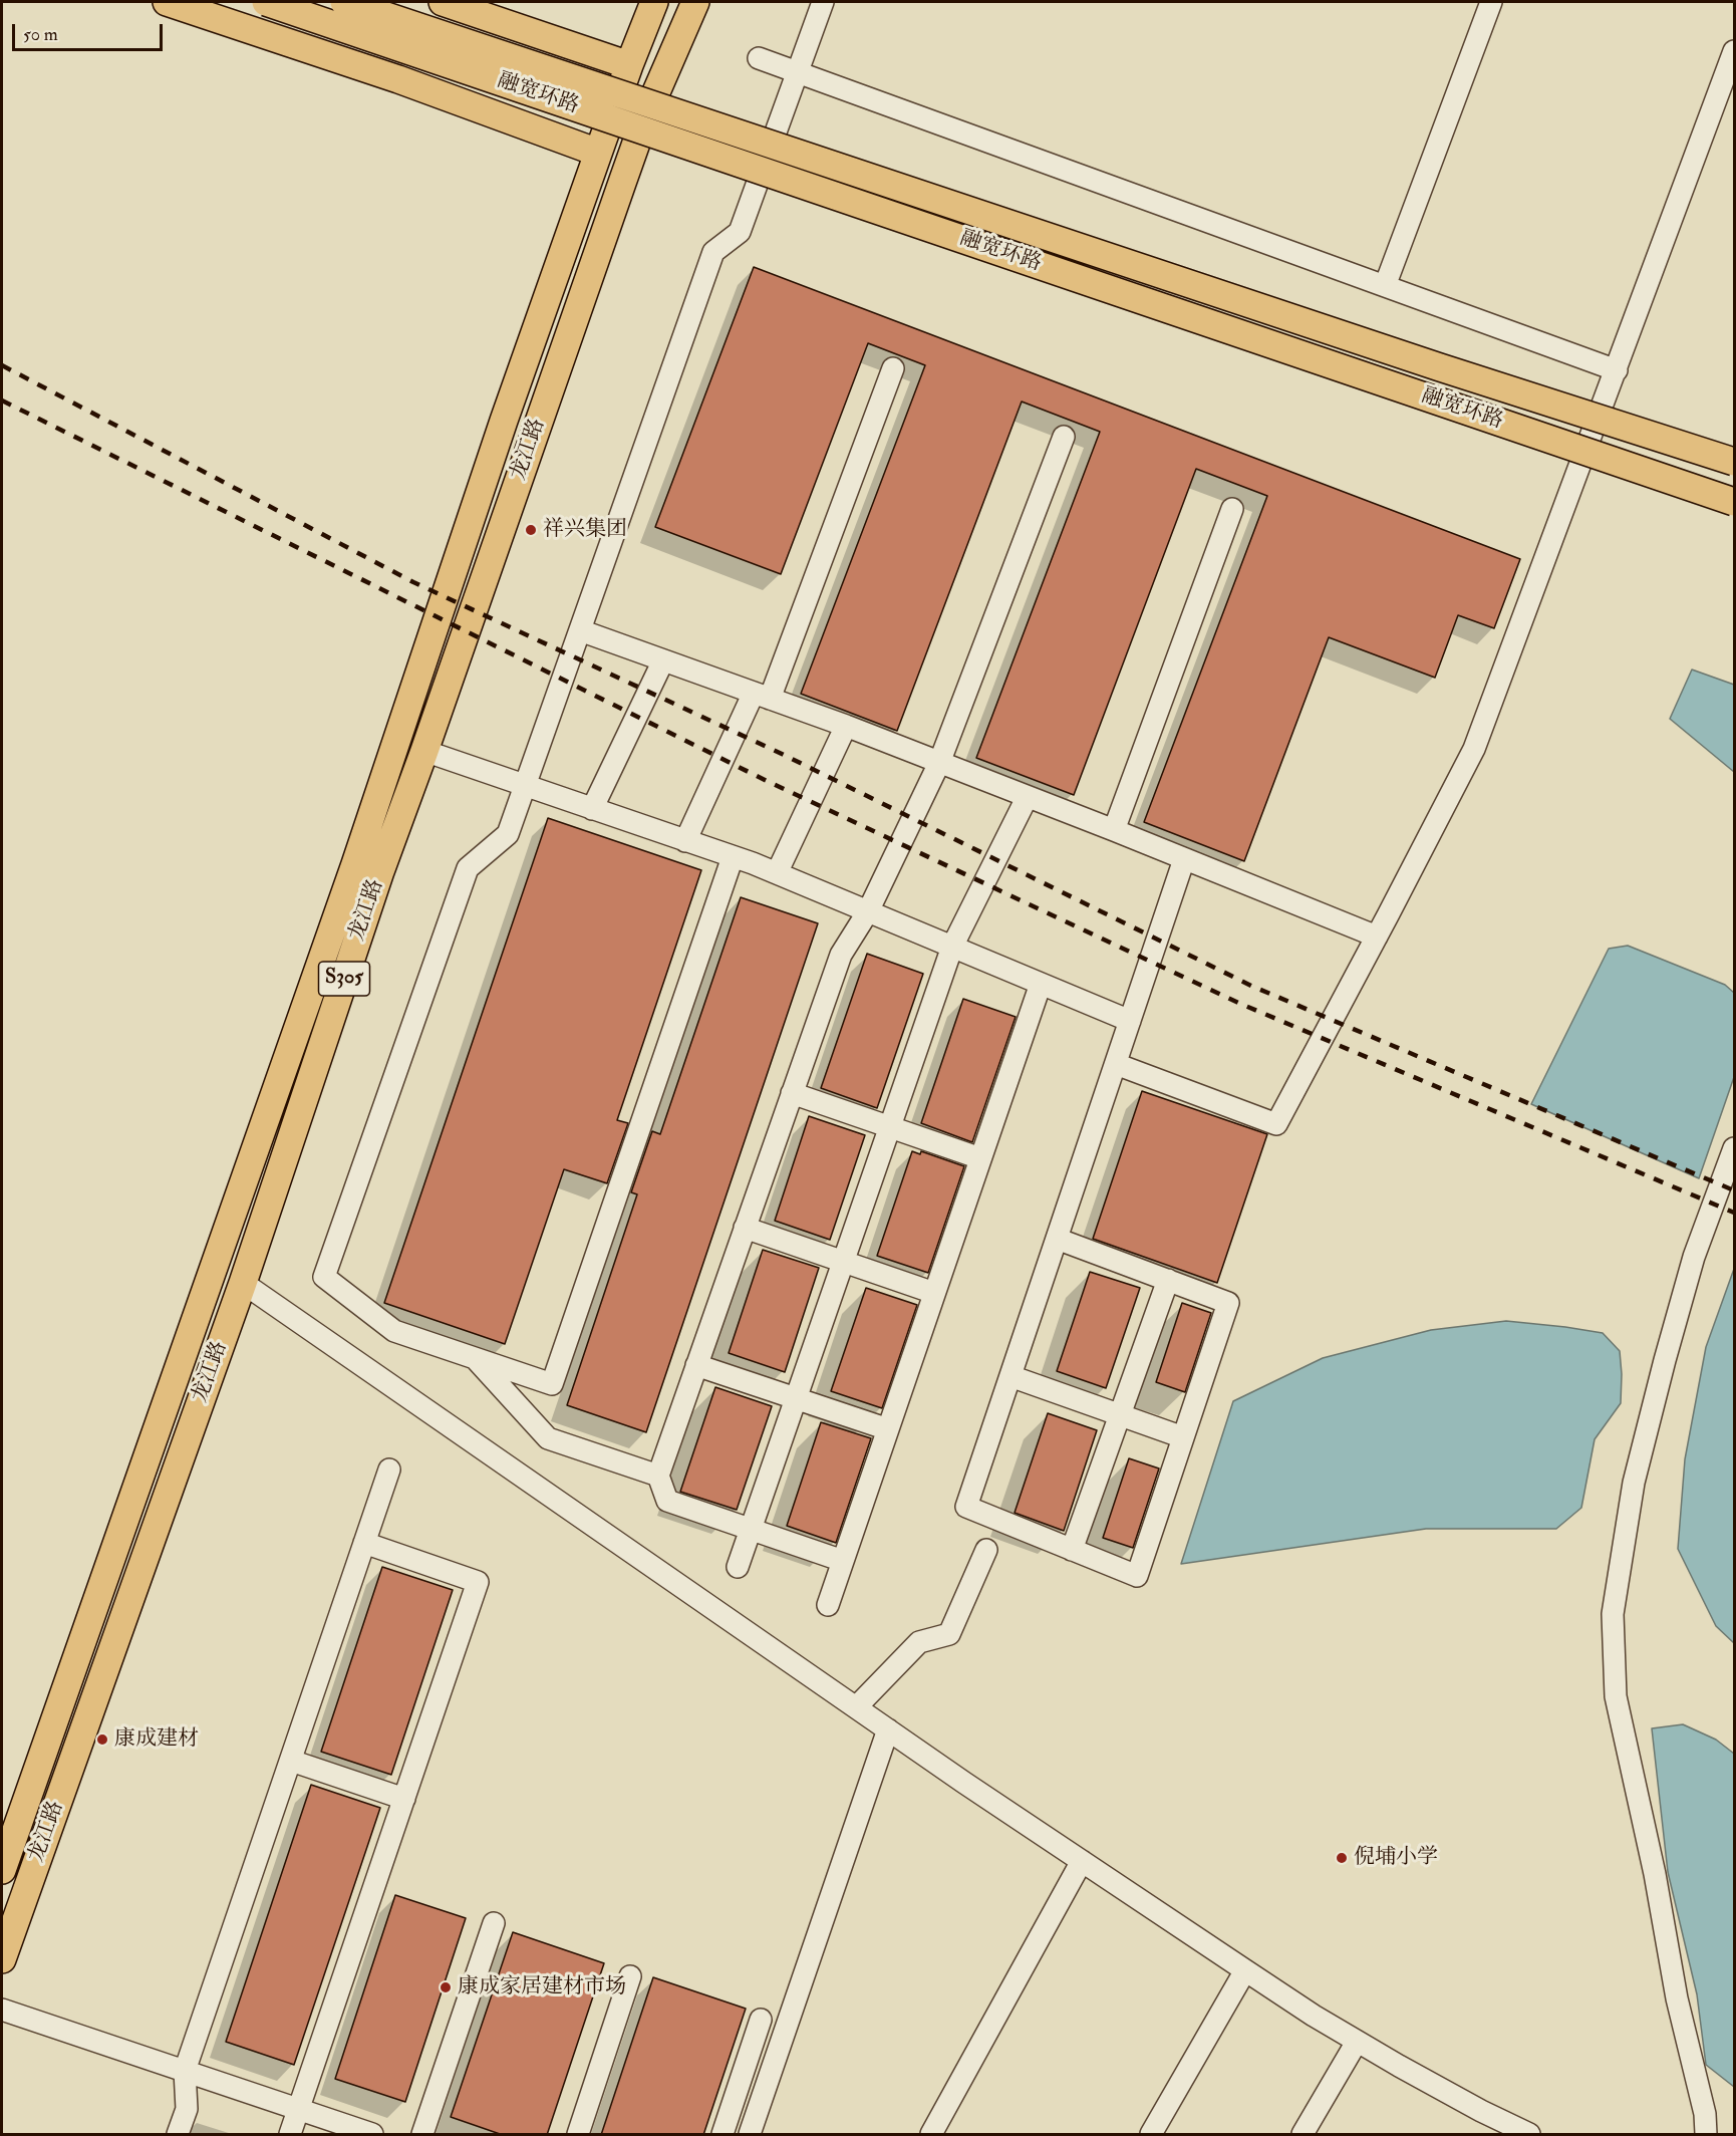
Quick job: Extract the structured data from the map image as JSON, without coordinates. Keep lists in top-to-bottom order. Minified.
{"streets":{"main road":["融宽环路","龙江路","S305"]},"places":["祥兴集团","康成建材","倪埔小学","康成家居建材市场"],"scale_bar":"50 m"}
